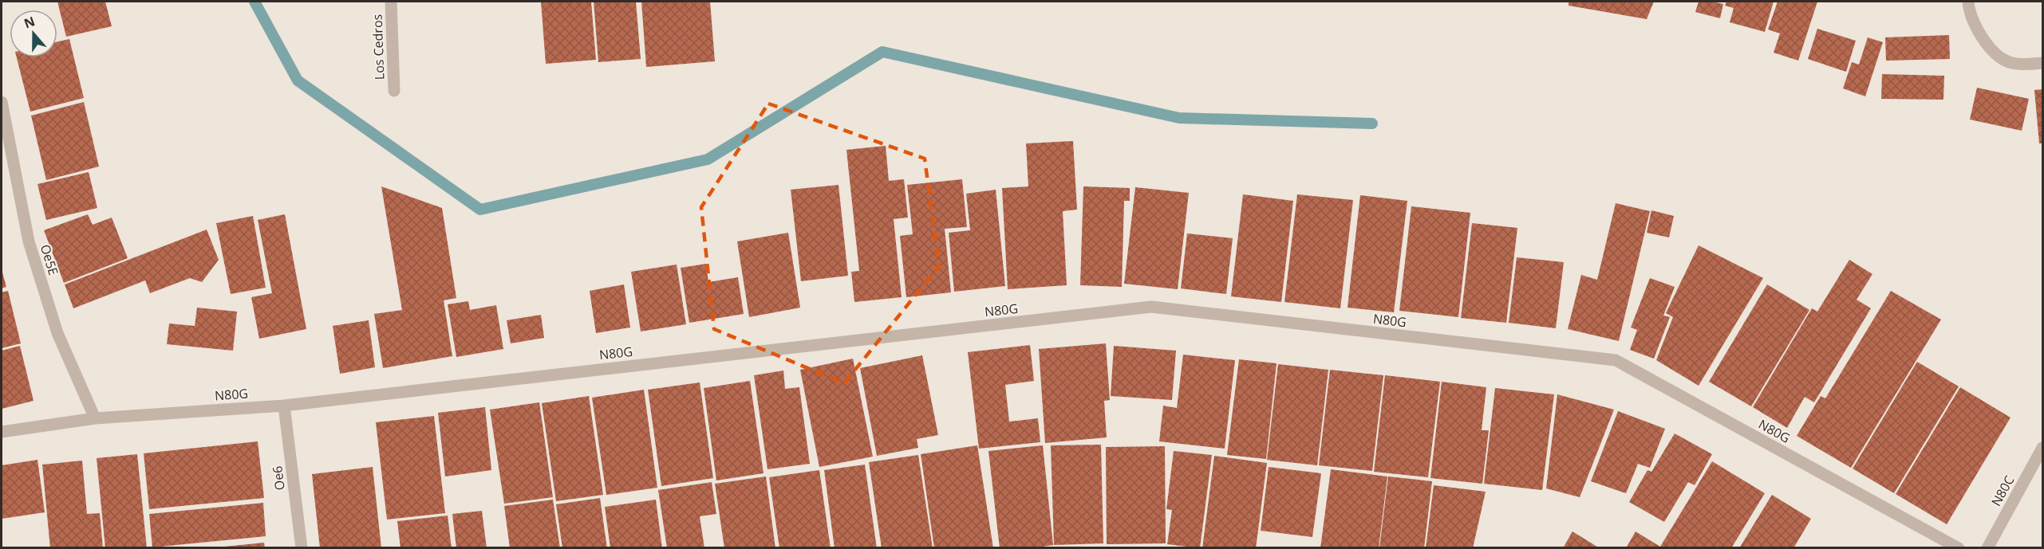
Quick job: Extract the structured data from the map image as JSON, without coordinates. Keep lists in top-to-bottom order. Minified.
{"streets":{"street":["Los Cedros","Oe5E","N80G","Oe6","N80C"]},"crossings":[["Oe5E","N80G"],["N80G","Oe6"]],"north":"top"}
